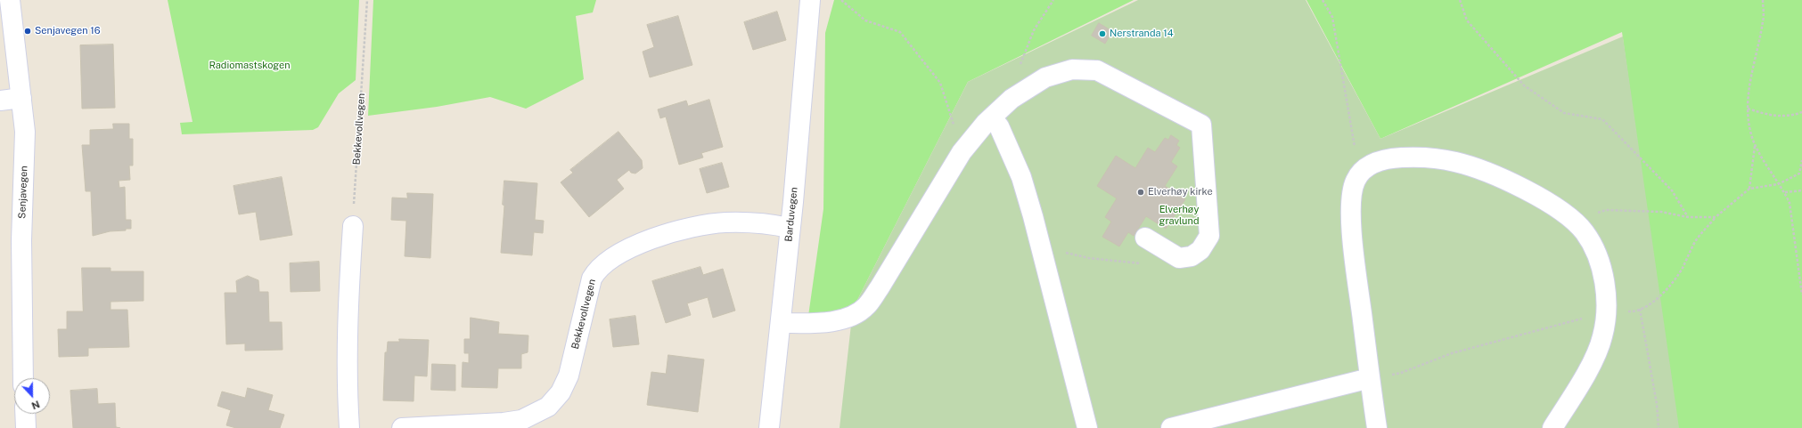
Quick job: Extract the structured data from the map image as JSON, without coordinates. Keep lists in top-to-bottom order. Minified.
{"streets":{"street":["Bekkevollvegen","Senjavegen","Barduvegen"]},"crossings":[["Bekkevollvegen","Barduvegen"]],"parks":["Radiomastskogen","Elverhøy gravlund"],"places":["Senjavegen 16","Nerstranda 14","Elverhøy kirke"],"north":"bottom"}
